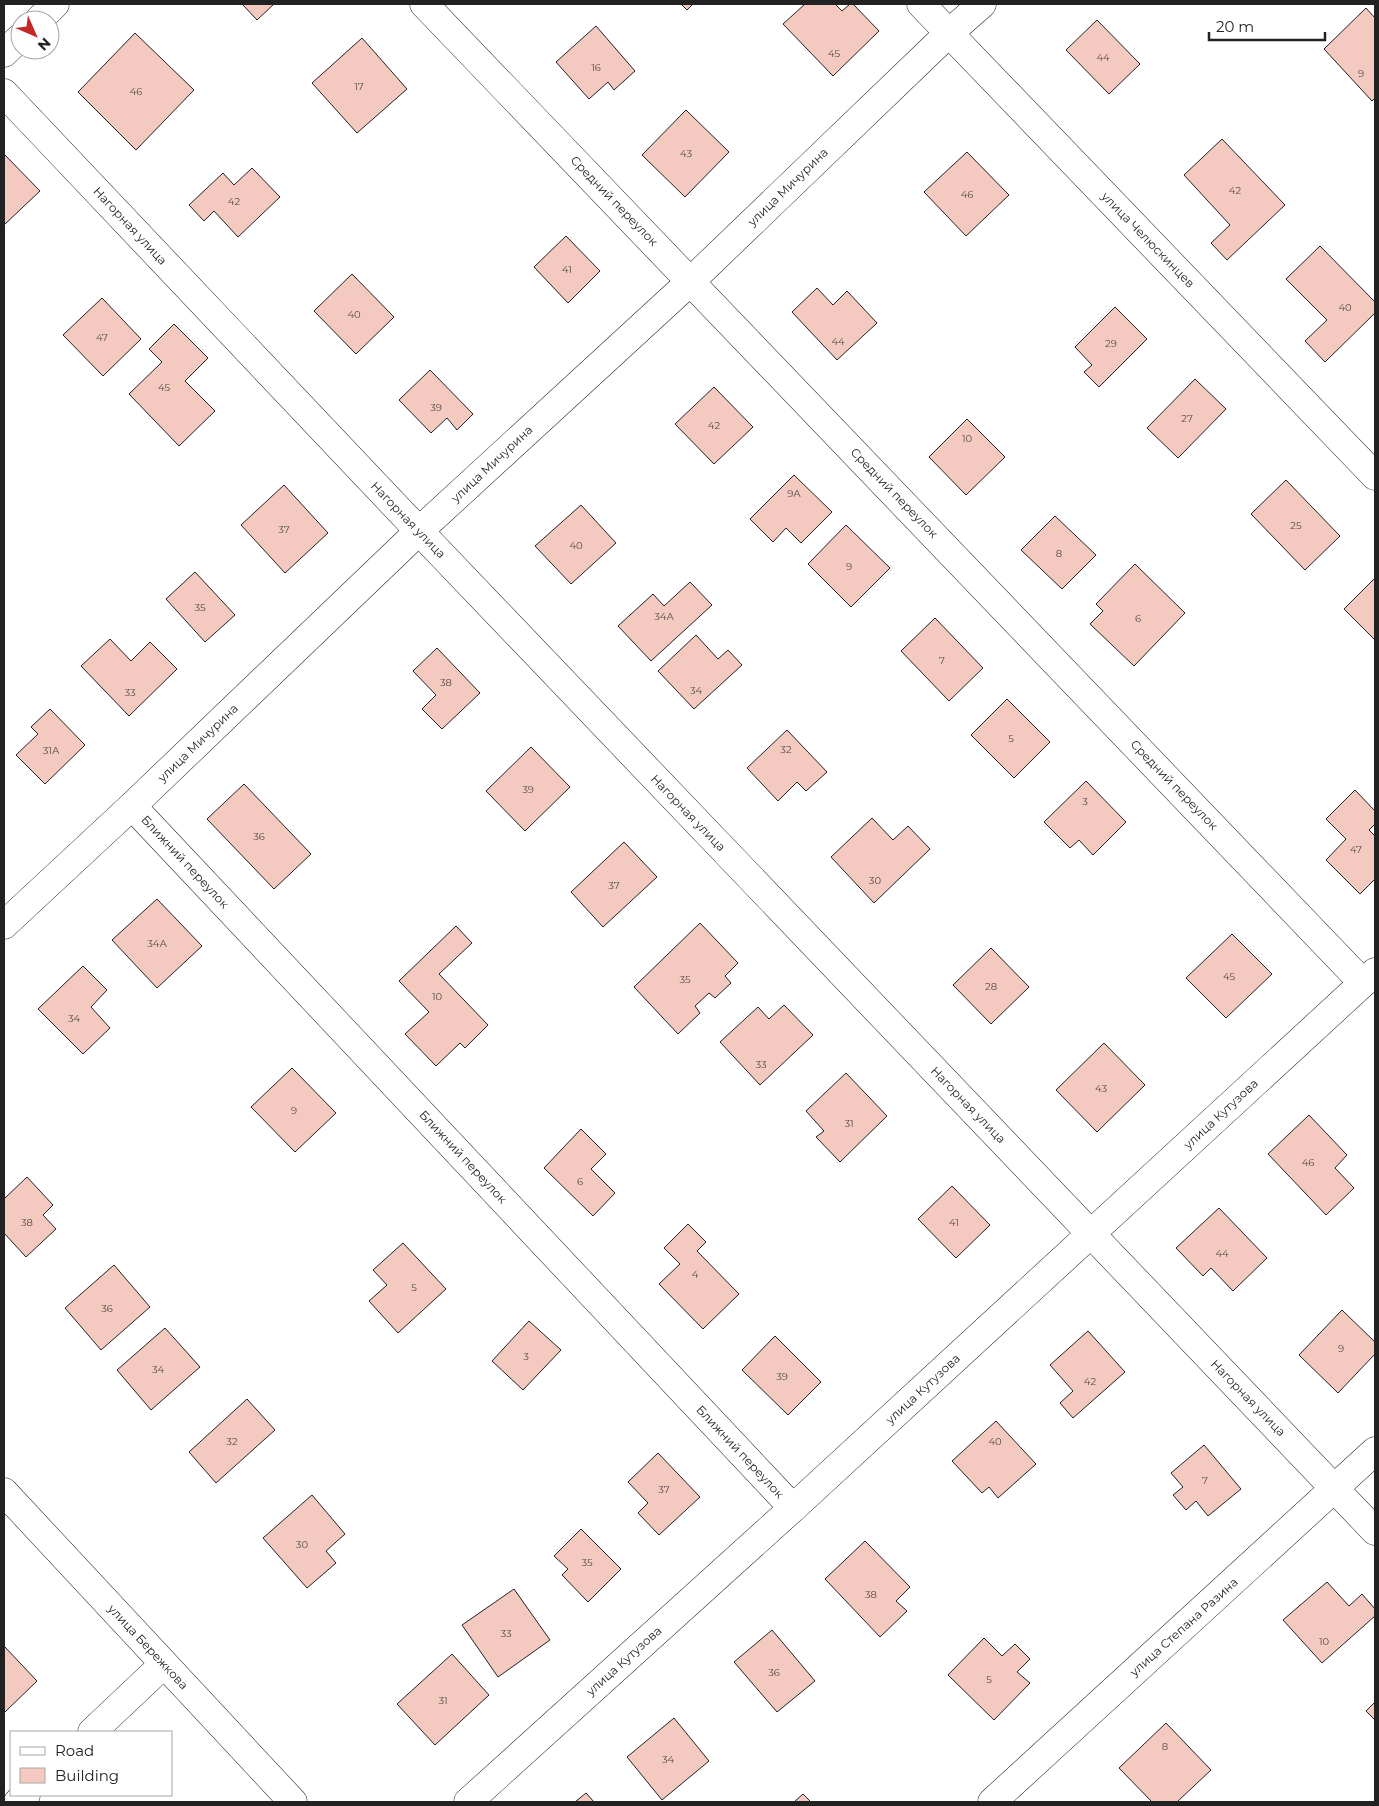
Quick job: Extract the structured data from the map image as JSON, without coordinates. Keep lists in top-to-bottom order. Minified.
{"streets":{"street":["улица Мичурина","Средний переулок","Нагорная улица","улица Челюскинцев","Ближний переулок","улица Кутузова","улица Степана Разина","улица Бережкова"]},"crossings":[["улица Мичурина","Средний переулок"],["улица Мичурина","Нагорная улица"],["улица Мичурина","улица Челюскинцев"],["улица Мичурина","Ближний переулок"],["Средний переулок","улица Кутузова"],["Нагорная улица","улица Кутузова"],["Нагорная улица","улица Степана Разина"],["Ближний переулок","улица Кутузова"]],"house_numbers":["45","44","16","9","17","46","43","42","46","42","41","40","40","47","44","29","45","39","27","42","10","9А","25","37","40","8","9","35","34А","6","7","38","34","33","5","32","31А","39","3","36","47","30","37","34А","45","35","28","10","34","33","43","9","31","46","6","38","41","44","4","5","36","9","3","34","39","42","32","40","7","37","30","35","38","33","10","36","5","31","8","34"],"legend":["Road","Building"],"scale_bar":"20 m","north":"bottom right"}
